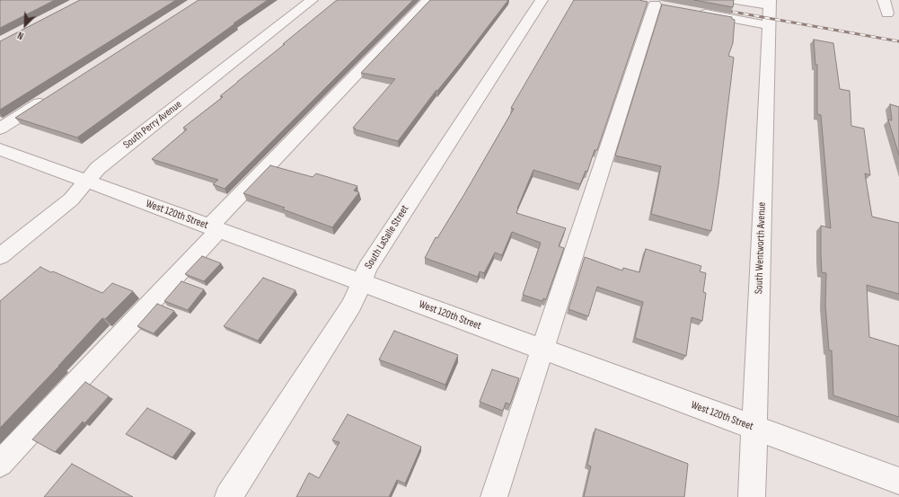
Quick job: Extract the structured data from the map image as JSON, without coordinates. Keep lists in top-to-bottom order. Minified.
{"streets":{"street":["South Perry Avenue","West 120th Street","South LaSalle Street","South Wentworth Avenue"]},"crossings":[["South Perry Avenue","West 120th Street"],["West 120th Street","South LaSalle Street"],["West 120th Street","South Wentworth Avenue"]],"north":"bottom left"}
